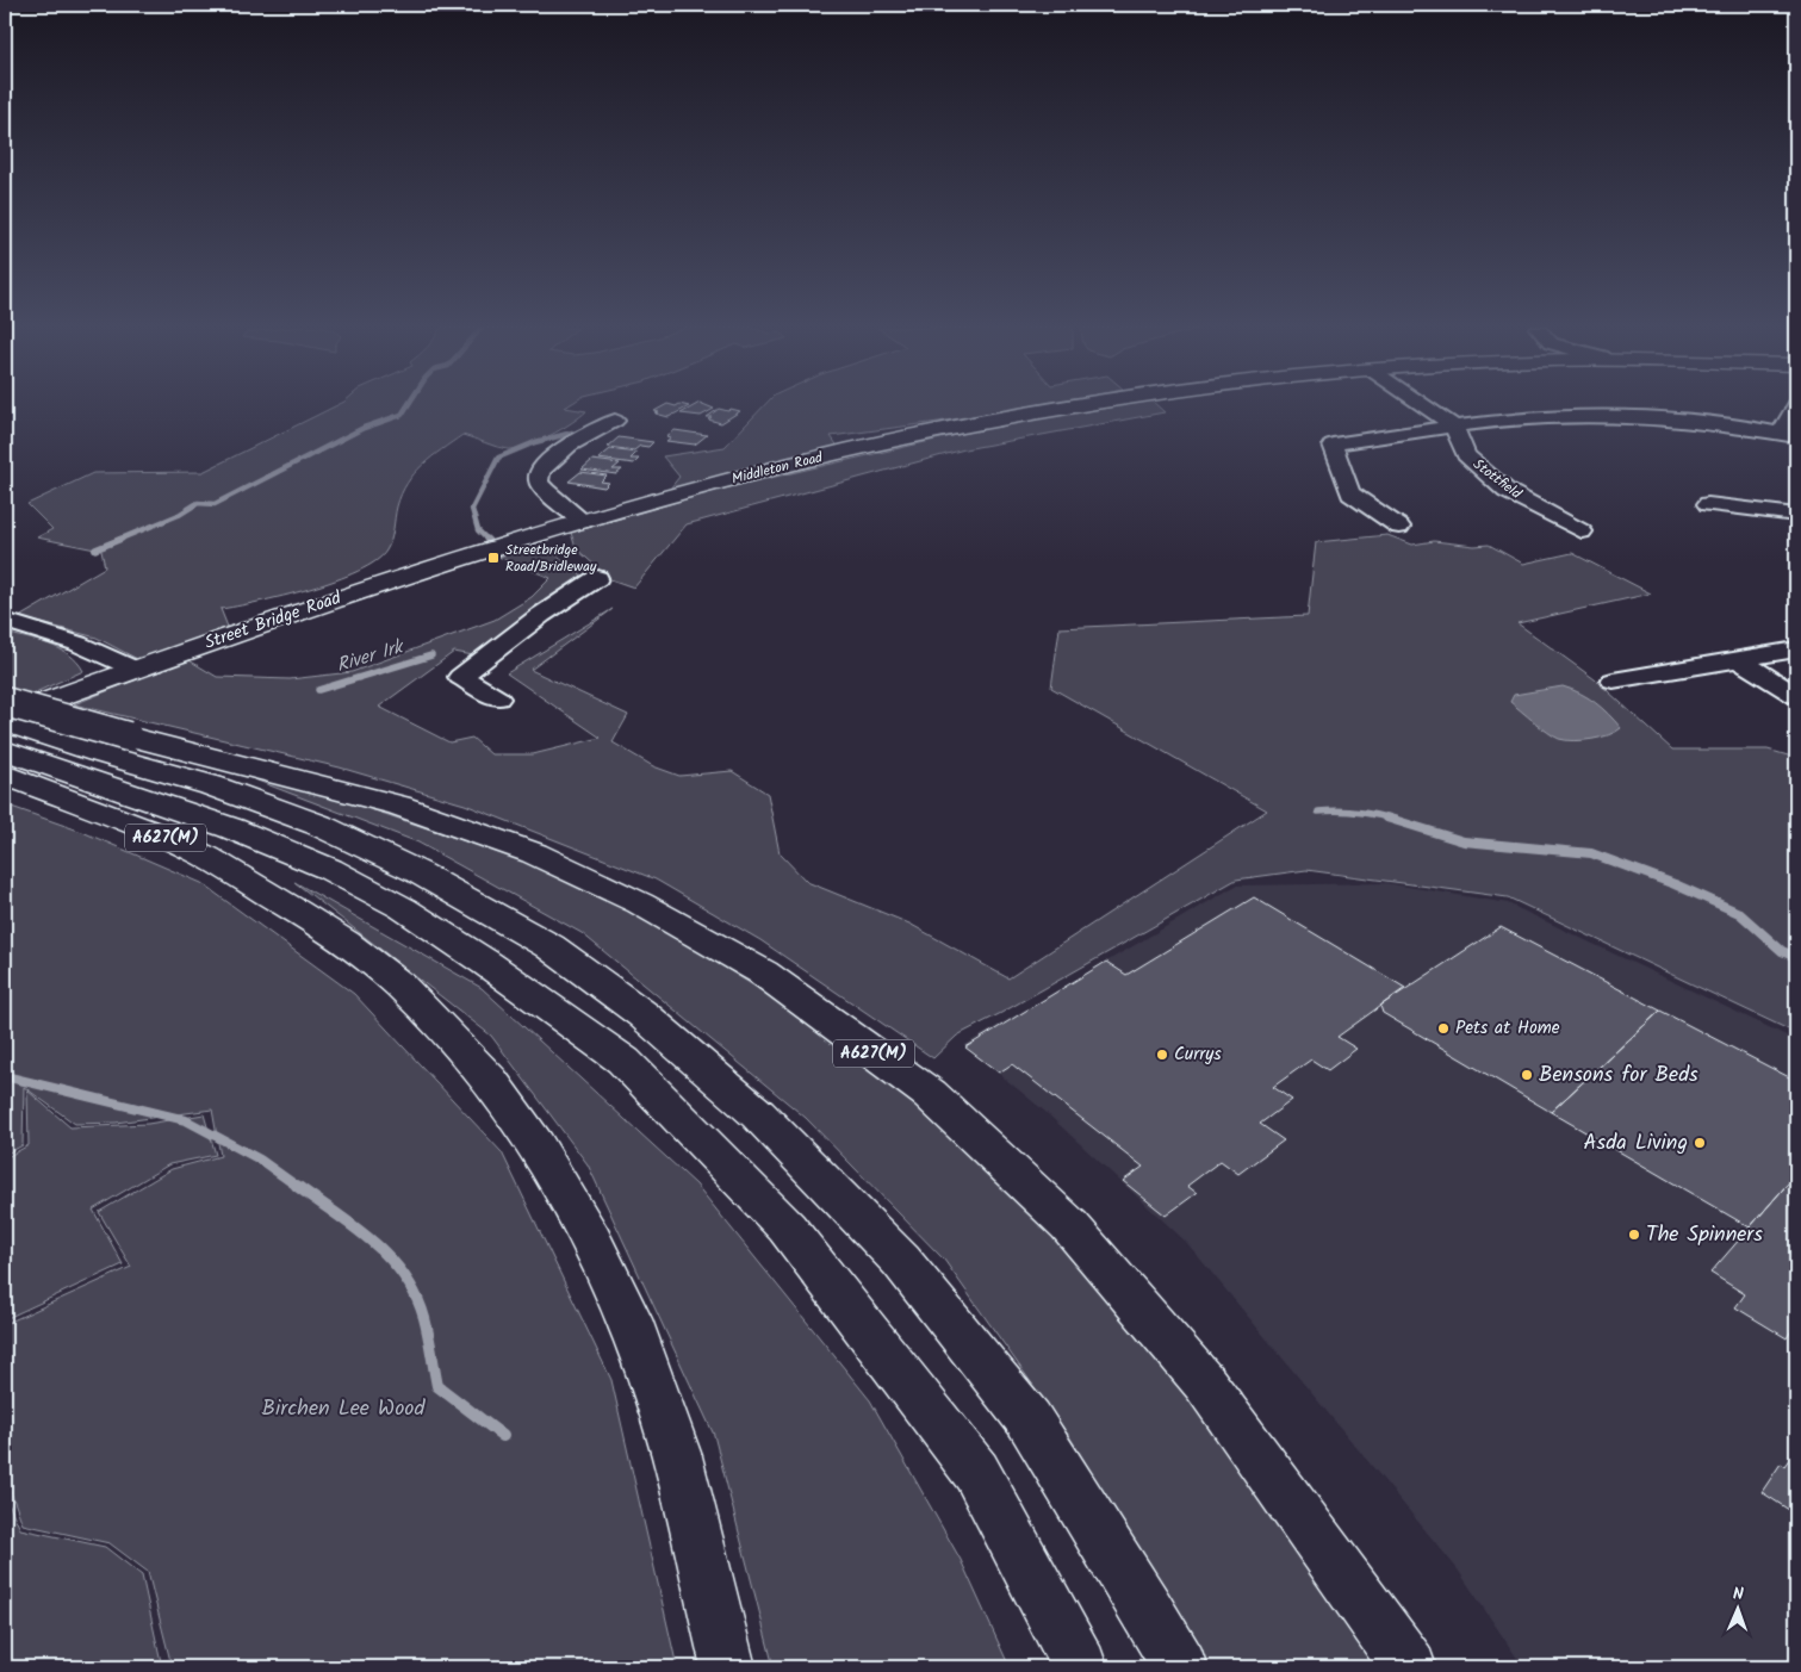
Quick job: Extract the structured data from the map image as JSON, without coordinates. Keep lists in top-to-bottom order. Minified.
{"streets":{"main road":["Middleton Road","Street Bridge Road","A627(M)"],"street":["Stottfield"]},"crossings":[["Middleton Road","Street Bridge Road"]],"water":["River Irk"],"parks":["Birchen Lee Wood"],"places":{"transit":["Streetbridge Road/Bridleway"],"other":["Pets at Home","Currys","Bensons for Beds","Asda Living","The Spinners"]},"north":"top"}
